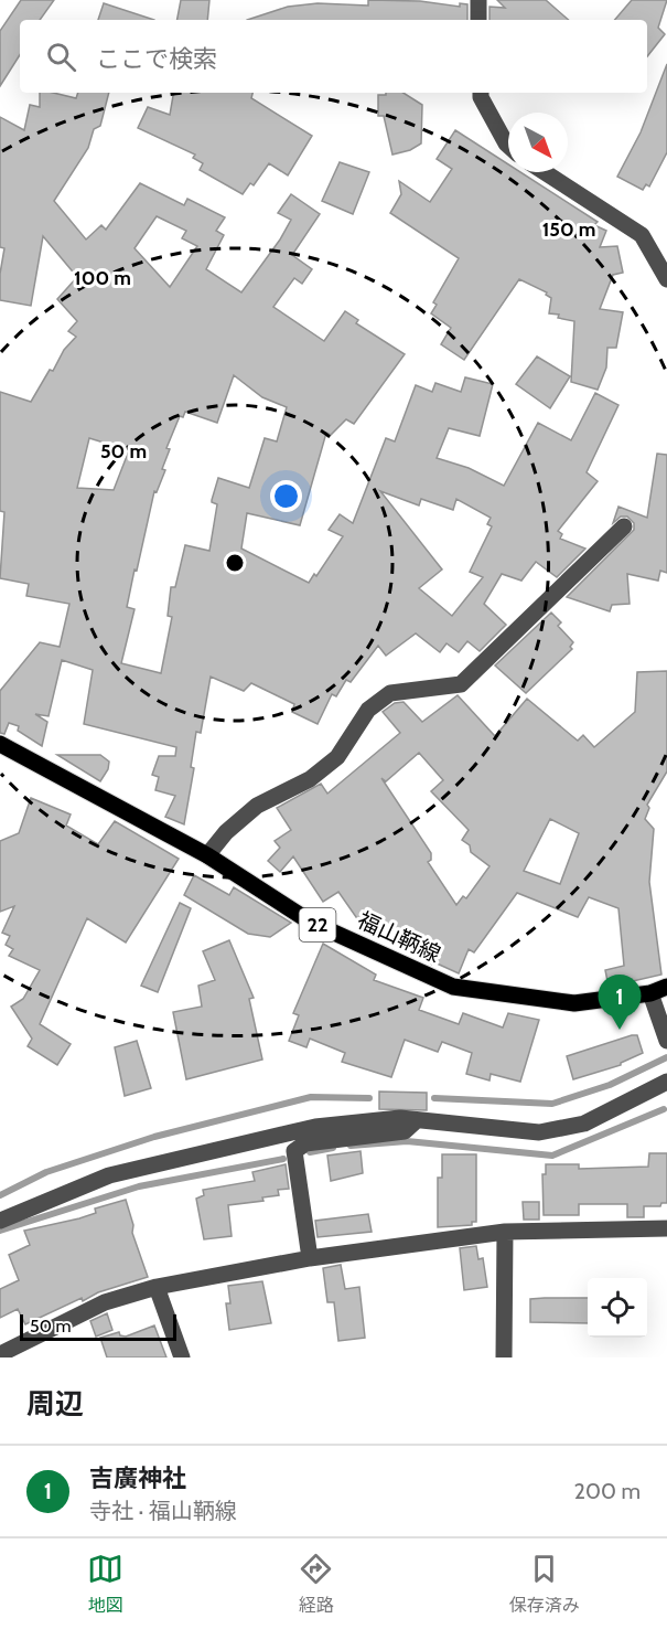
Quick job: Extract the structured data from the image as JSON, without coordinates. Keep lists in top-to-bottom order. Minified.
{"streets":{"main road":["22","福山鞆線"]},"scale_bar":"50 m","north":"bottom right","page":{"search":"ここで検索","pins":"1","scale":"50 m","heading":"周辺","list":[{"mark":"1","name":"吉廣神社","note":"寺社 · 福山鞆線","value":"200 m"}],"nav":["地図","経路","保存済み"]},"rings":["150 m","100 m","50 m"]}
